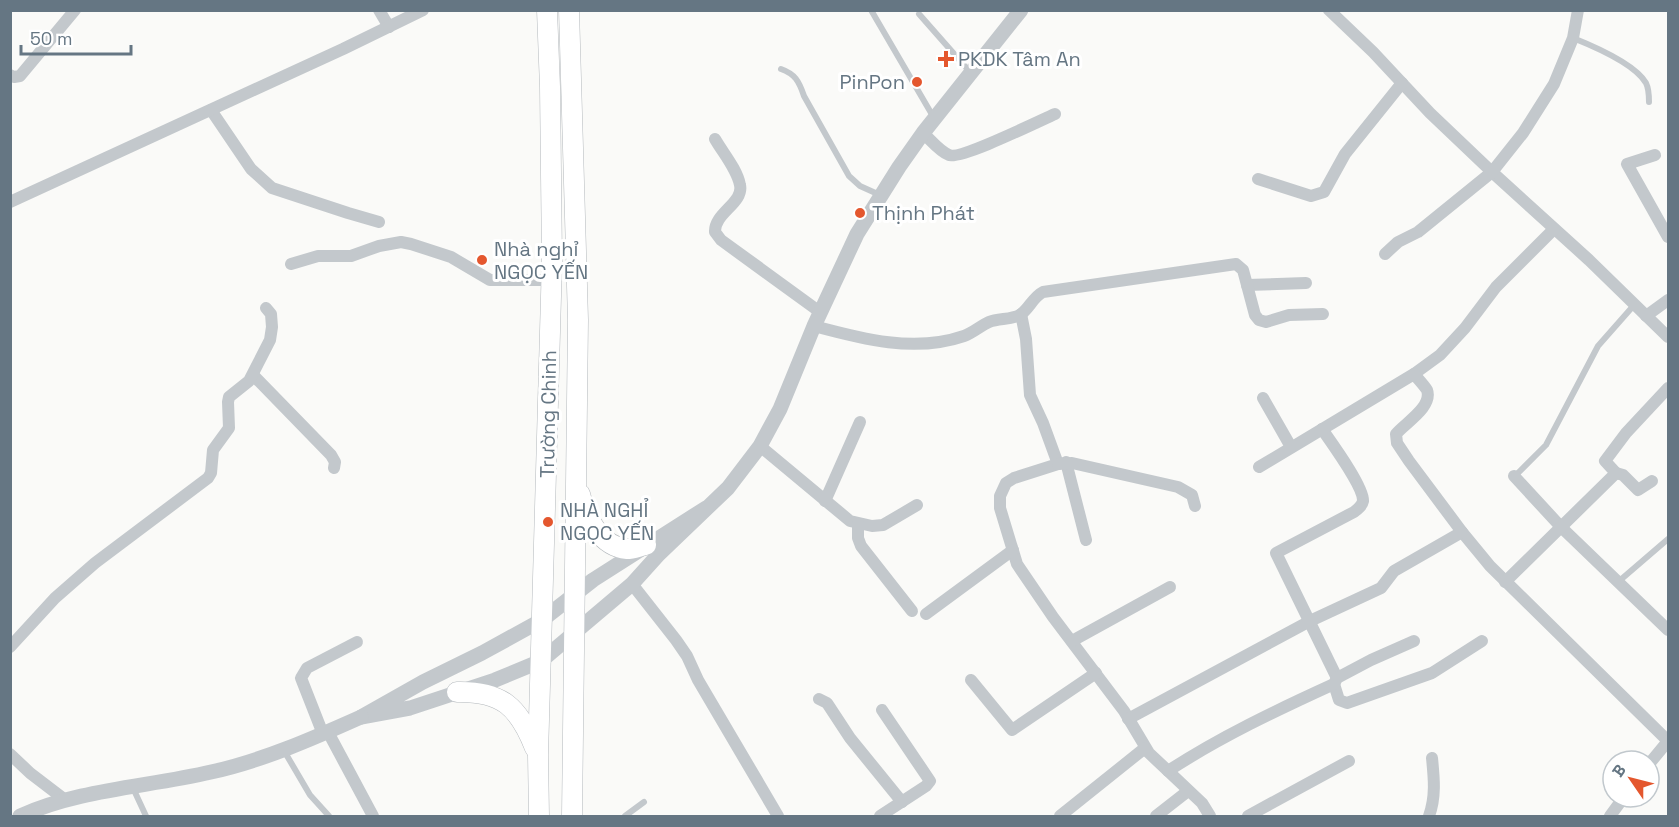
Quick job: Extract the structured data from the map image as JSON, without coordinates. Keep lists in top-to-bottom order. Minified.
{"streets":{"highway":["Trường Chinh"]},"places":{"health":["PKDK Tâm An"],"other":["PinPon","Thịnh Phát","Nhà nghỉ NGỌC YẾN","NHÀ NGHỈ NGỌC YẾN"]},"scale_bar":"50 m","north":"top left"}
